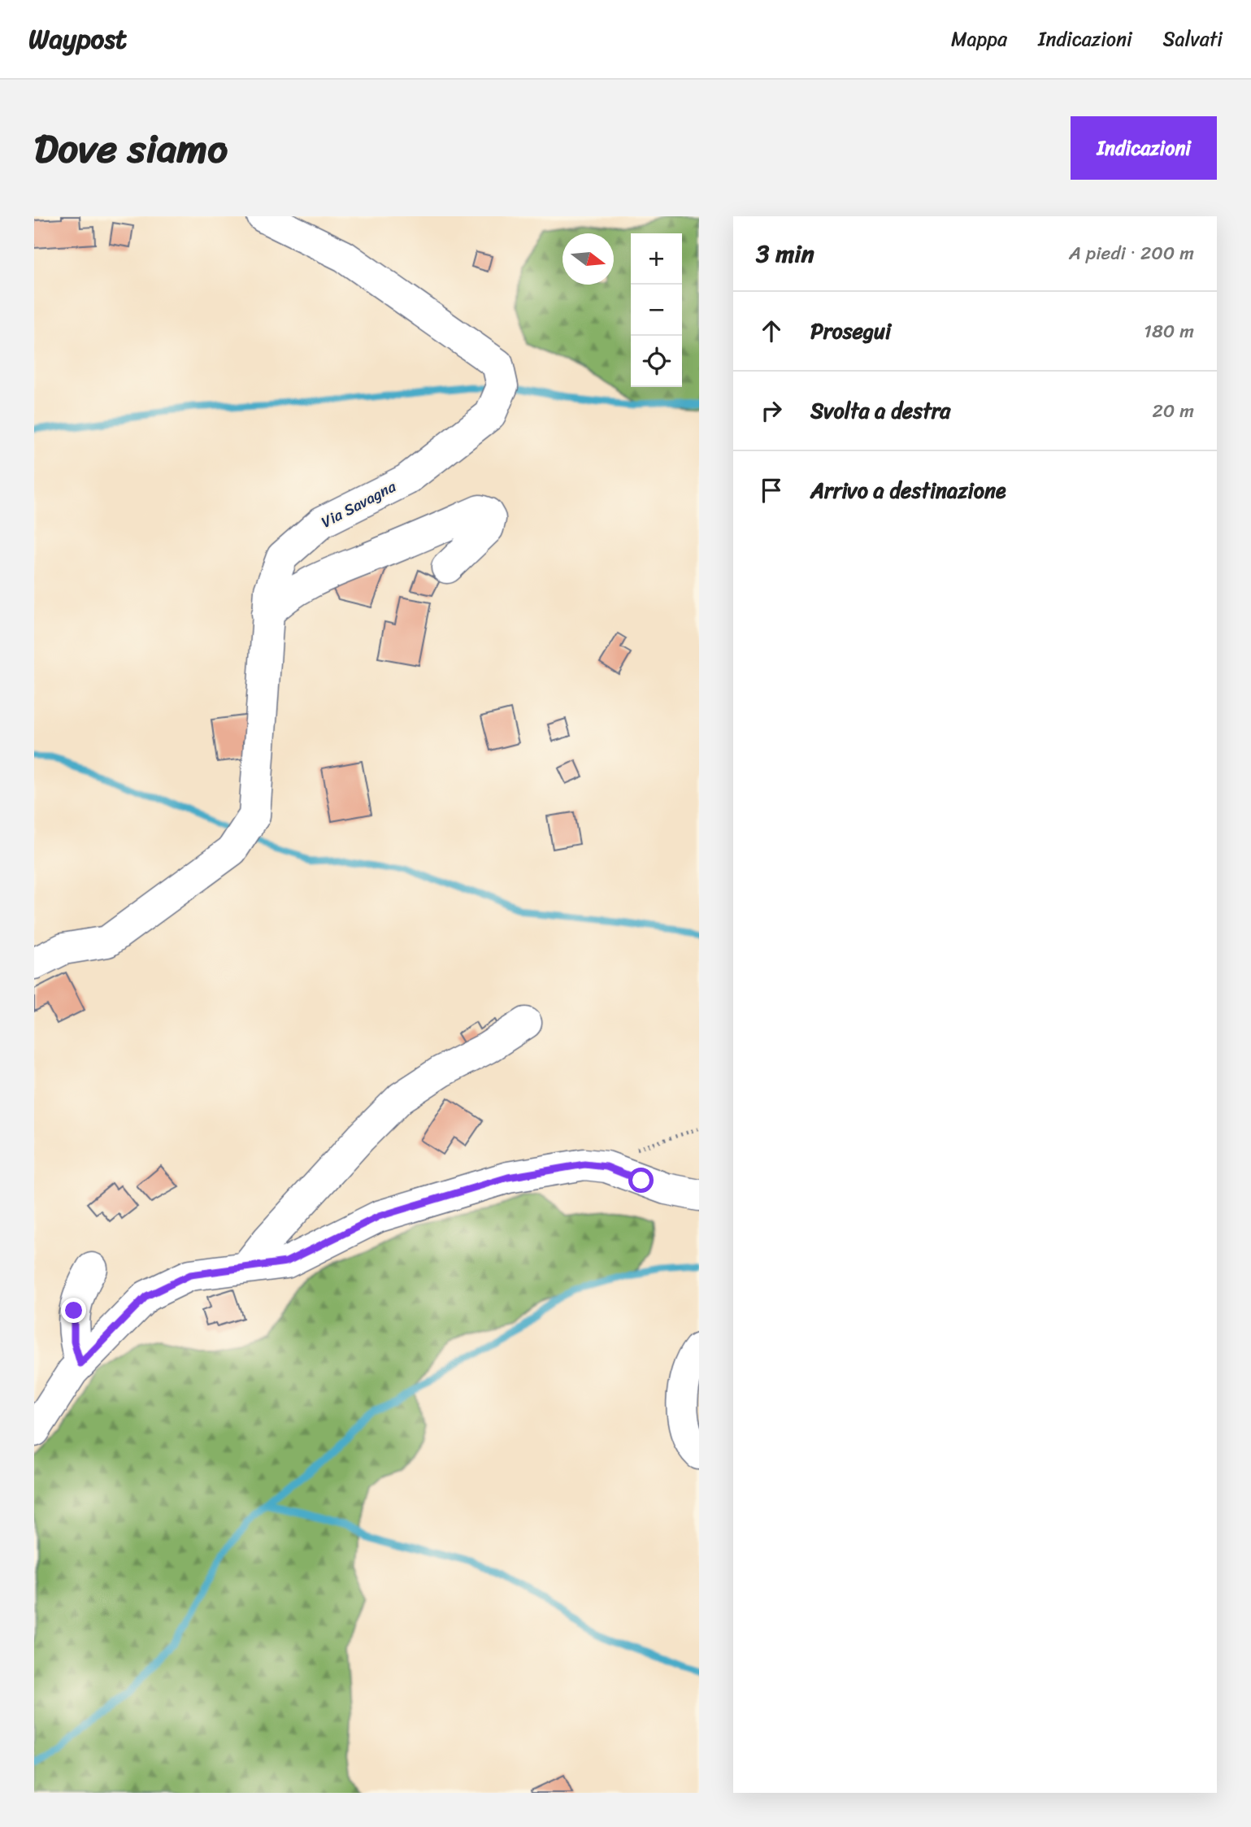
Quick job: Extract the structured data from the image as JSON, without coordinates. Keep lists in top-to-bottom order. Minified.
{"streets":{"street":["Via Savagna"]},"north":"right","page":{"header":"Waypost","nav":["Mappa","Indicazioni","Salvati"],"title":"Dove siamo","buttons":"Indicazioni","heading":["3 min","A piedi · 200 m"],"map_buttons":["+","−"],"list":[["Prosegui","180 m"],["Svolta a destra","20 m"],"Arrivo a destinazione"]}}
